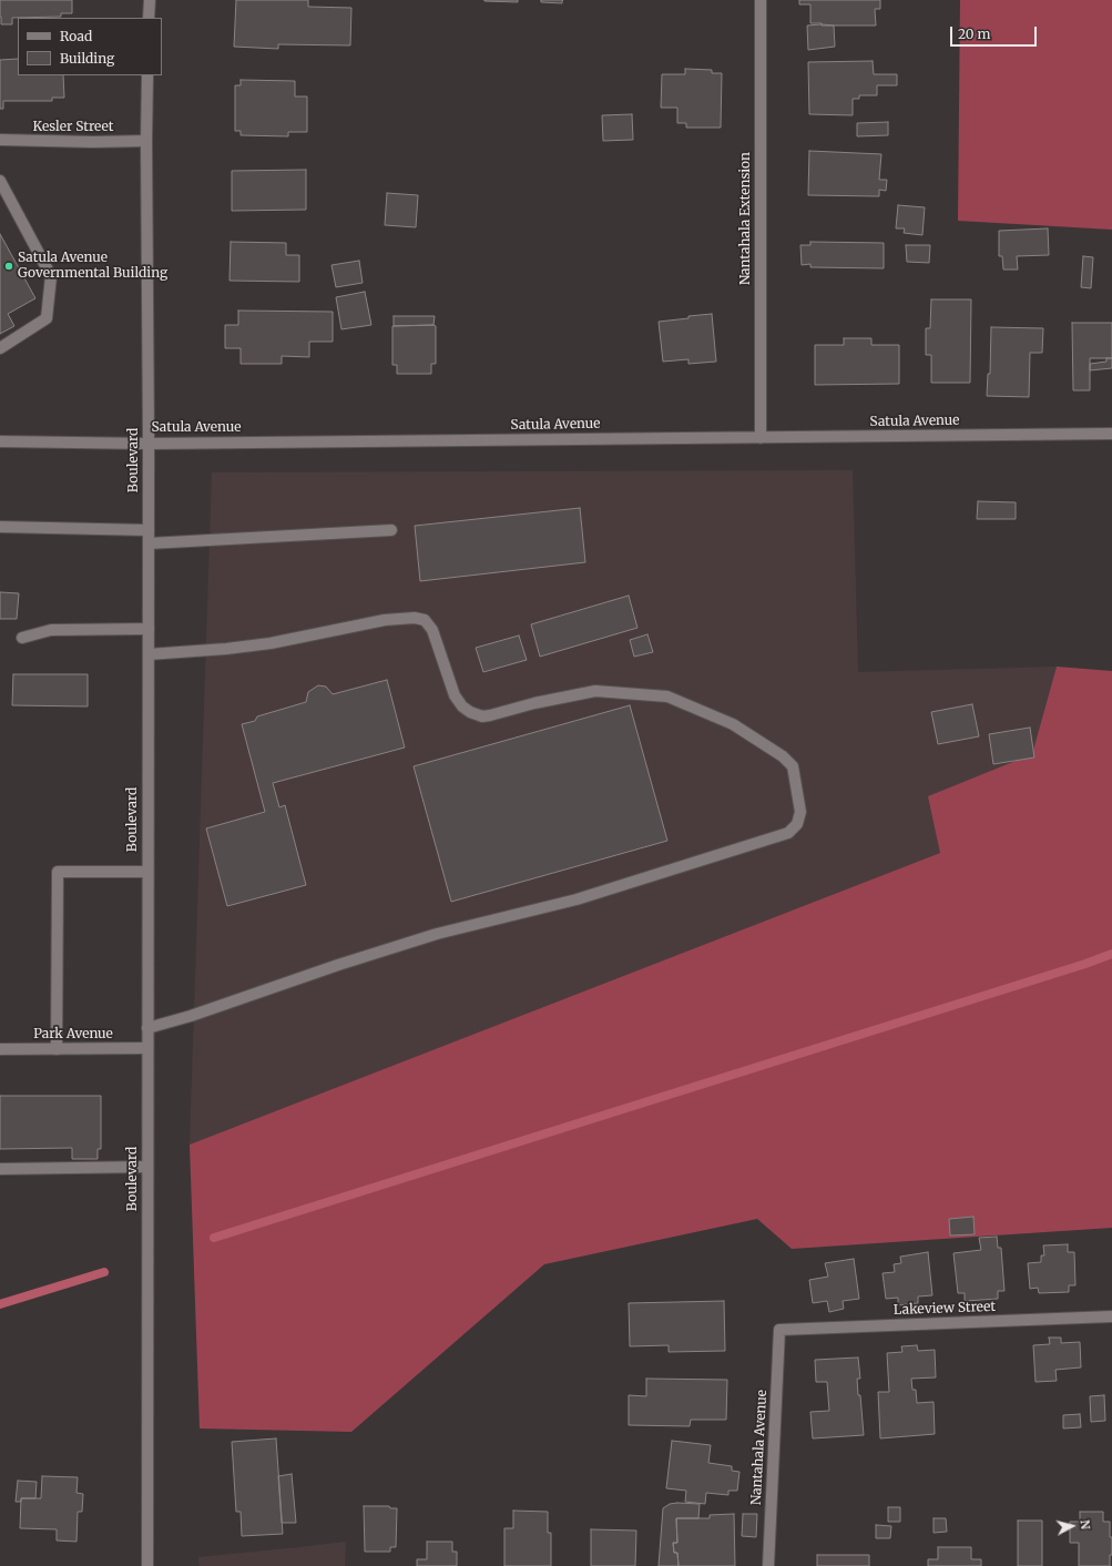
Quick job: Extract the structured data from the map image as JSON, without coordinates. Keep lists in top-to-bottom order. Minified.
{"streets":{"street":["Kesler Street","Nantahala Extension","Satula Avenue","Boulevard","Park Avenue","Lakeview Street","Nantahala Avenue"]},"crossings":[["Kesler Street","Boulevard"],["Nantahala Extension","Satula Avenue"],["Satula Avenue","Boulevard"],["Boulevard","Park Avenue"],["Lakeview Street","Nantahala Avenue"]],"places":["Satula Avenue Governmental Building"],"legend":["Road","Building"],"scale_bar":"20 m","north":"right"}
